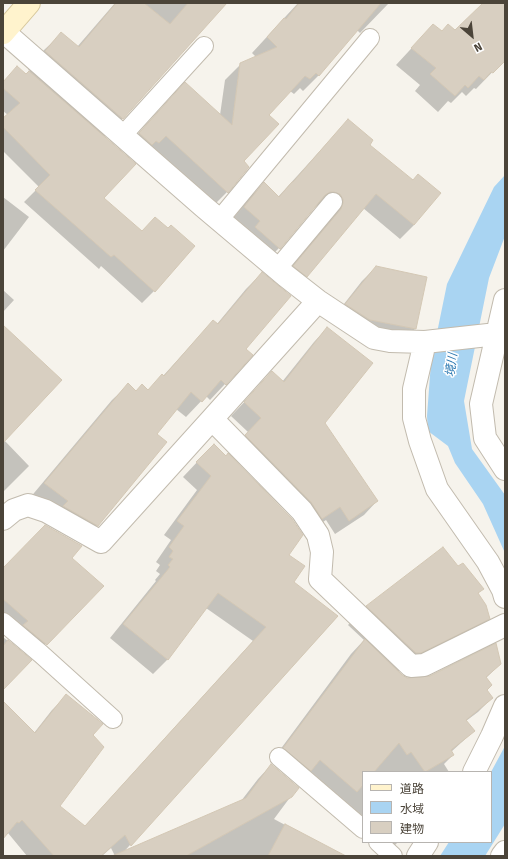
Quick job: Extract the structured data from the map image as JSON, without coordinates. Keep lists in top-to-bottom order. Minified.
{"water":["境川"],"legend":["道路","水域","建物"],"north":"bottom right"}
